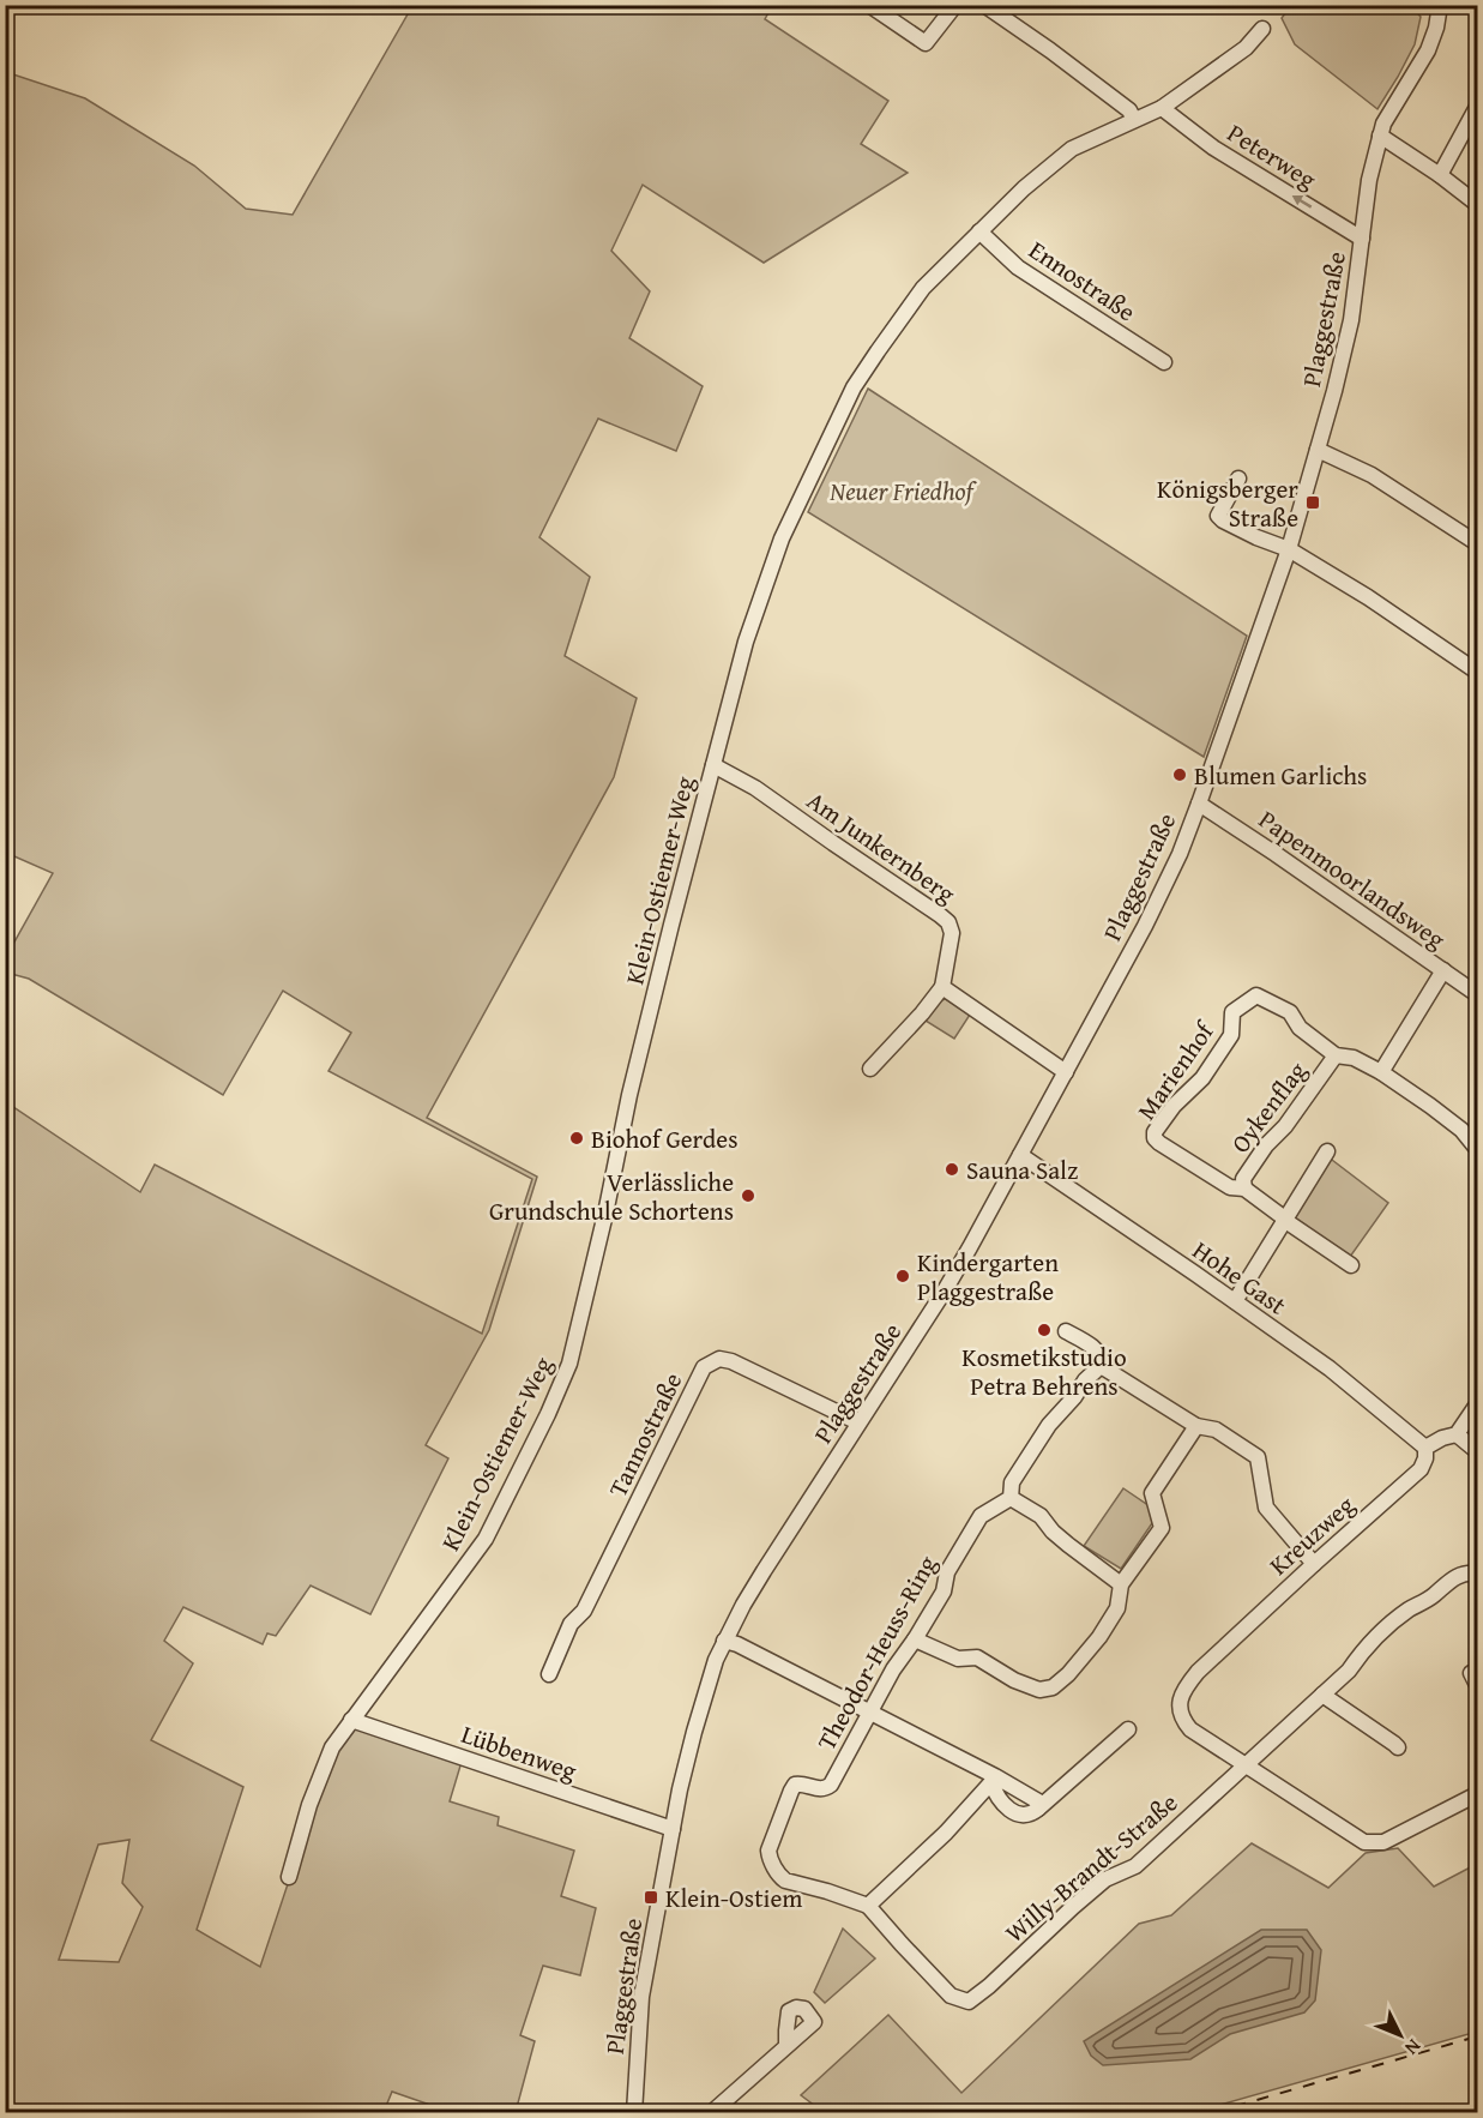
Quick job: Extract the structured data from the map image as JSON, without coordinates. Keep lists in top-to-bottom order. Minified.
{"streets":{"street":["Peterweg","Ennostraße","Plaggestraße","Am Junkernberg","Papenmoorlandsweg","Klein-Ostiemer-Weg","Marienhof","Oykenflag","Hohe Gast","Tannostraße","Kreuzweg","Theodor-Heuss-Ring","Lübbenweg","Willy-Brandt-Straße"]},"crossings":[["Peterweg","Plaggestraße"],["Peterweg","Klein-Ostiemer-Weg"],["Ennostraße","Klein-Ostiemer-Weg"],["Plaggestraße","Papenmoorlandsweg"],["Plaggestraße","Hohe Gast"],["Plaggestraße","Tannostraße"],["Plaggestraße","Lübbenweg"],["Am Junkernberg","Klein-Ostiemer-Weg"],["Klein-Ostiemer-Weg","Lübbenweg"],["Marienhof","Oykenflag"],["Hohe Gast","Kreuzweg"],["Kreuzweg","Willy-Brandt-Straße"],["Theodor-Heuss-Ring","Willy-Brandt-Straße"]],"one_way":["Peterweg"],"parks":["Neuer Friedhof"],"places":{"transit":["Königsberger Straße","Klein-Ostiem"],"other":["Blumen Garlichs","Biohof Gerdes","Sauna Salz","Verlässliche Grundschule Schortens","Kindergarten Plaggestraße","Kosmetikstudio Petra Behrens"]},"north":"bottom right"}
